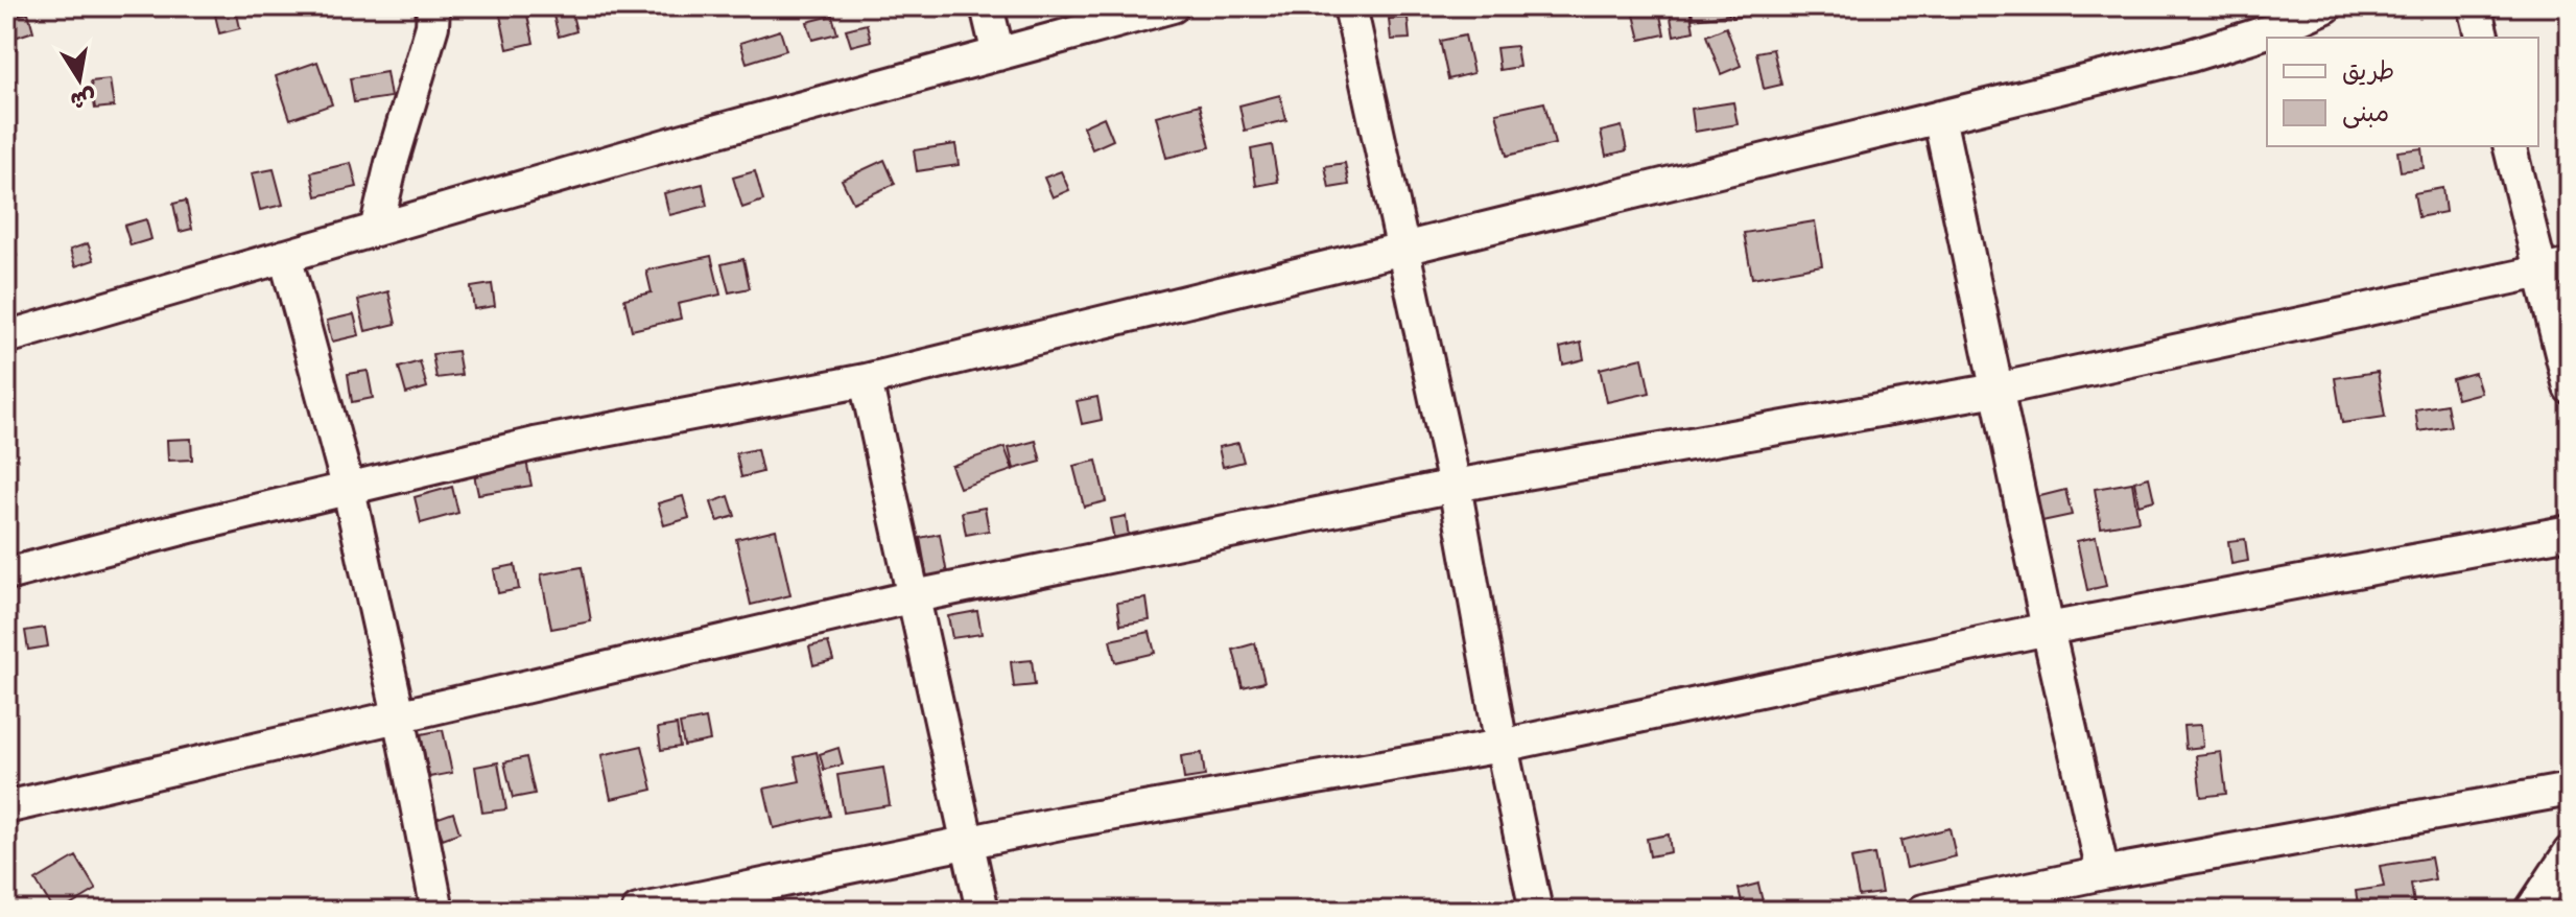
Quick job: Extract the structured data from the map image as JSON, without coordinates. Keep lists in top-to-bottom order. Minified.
{"legend":["طريق","مبنى"],"north":"bottom"}
